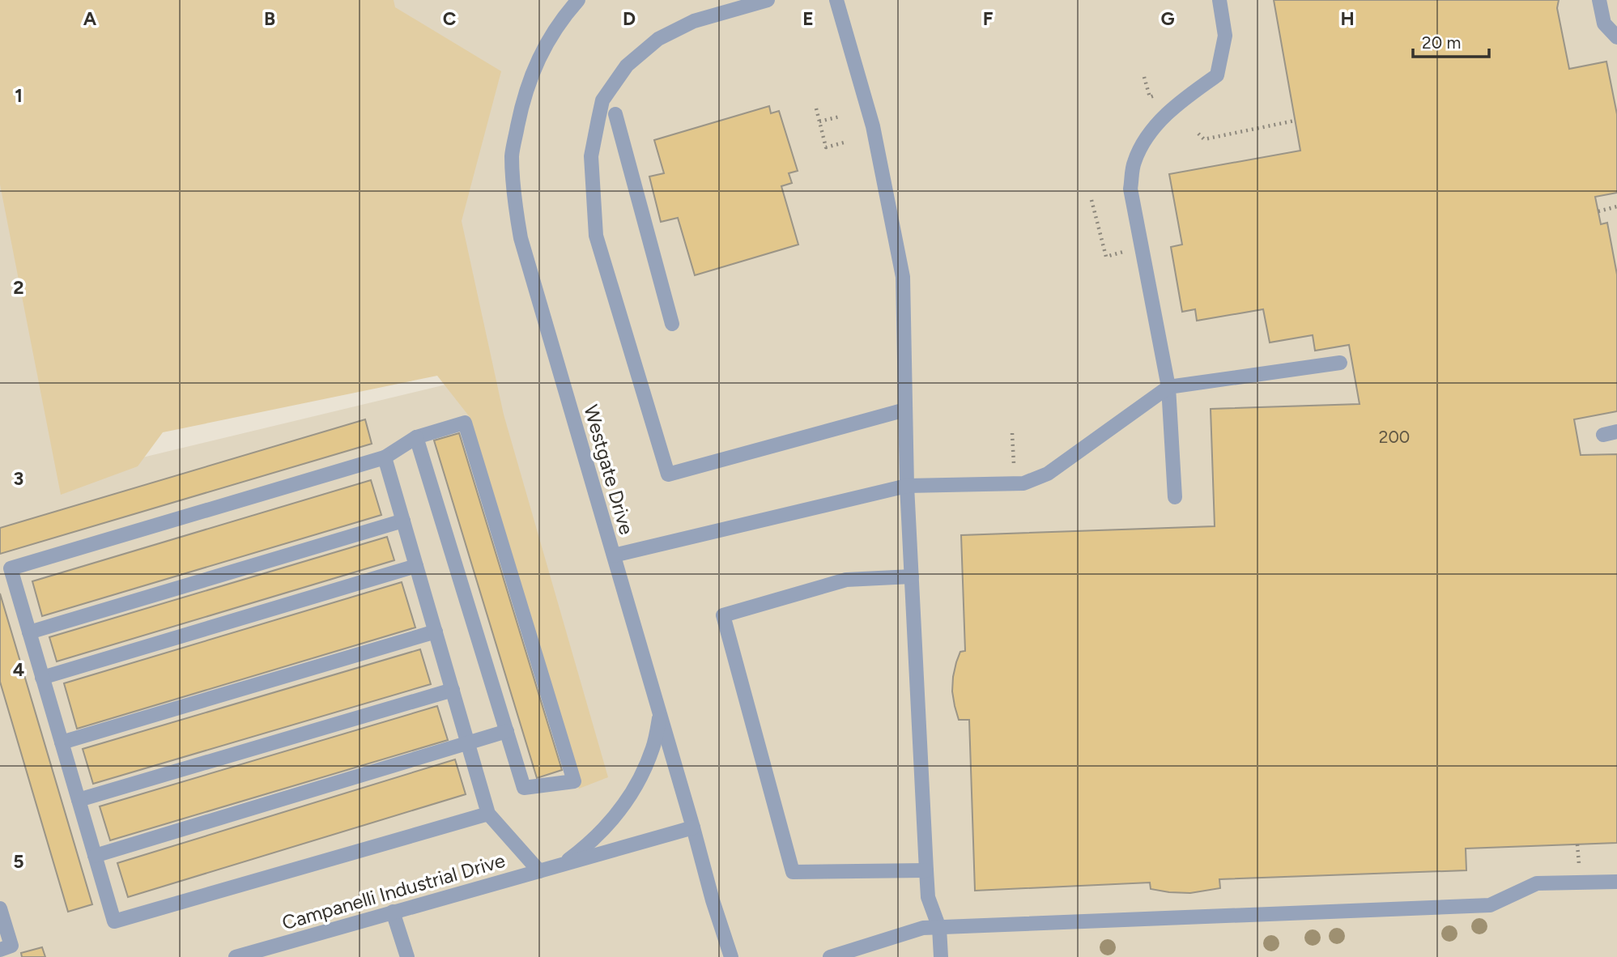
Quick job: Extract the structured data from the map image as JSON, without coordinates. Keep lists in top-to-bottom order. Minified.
{"streets":{"street":["Westgate Drive","Campanelli Industrial Drive"]},"crossings":[["Westgate Drive","Campanelli Industrial Drive"]],"house_numbers":["200"],"scale_bar":"20 m","grid":{"columns":["A","B","C","D","E","F","G","H"],"rows":["1","2","3","4","5"]}}
